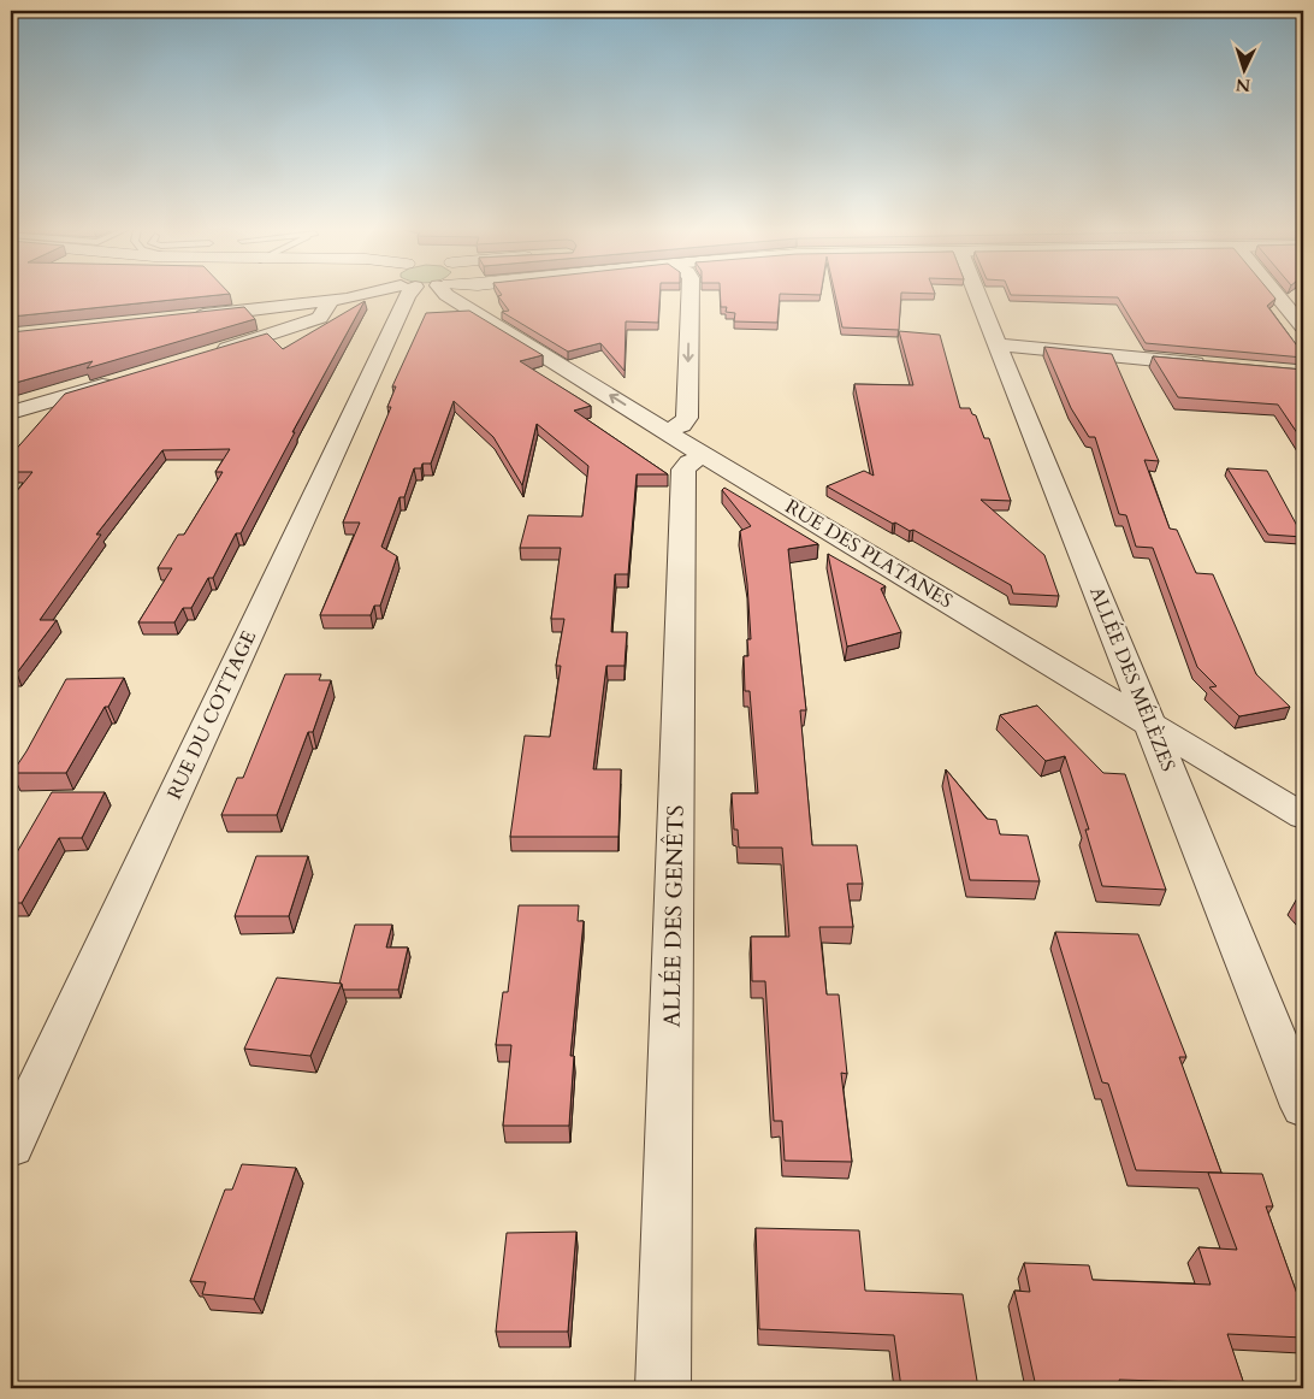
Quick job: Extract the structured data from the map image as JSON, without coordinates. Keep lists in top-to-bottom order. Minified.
{"streets":{"street":["RUE DES PLATANES","ALLÉE DES MÉLÈZES","RUE DU COTTAGE","ALLÉE DES GENÊTS"]},"crossings":[["RUE DES PLATANES","ALLÉE DES MÉLÈZES"],["RUE DES PLATANES","ALLÉE DES GENÊTS"]],"north":"bottom"}
